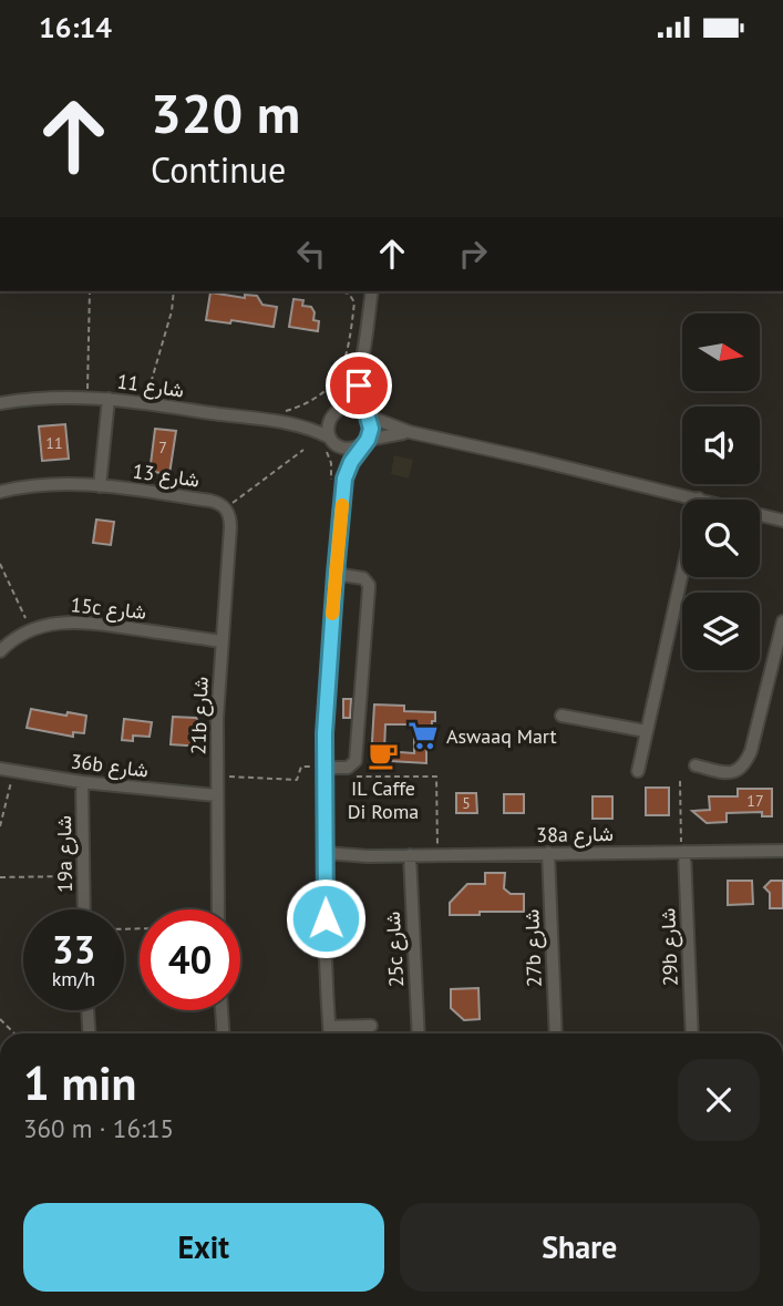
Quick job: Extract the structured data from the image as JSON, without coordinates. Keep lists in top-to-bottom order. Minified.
{"streets":{"street":["شارع 11","شارع 13","15c شارع","21b شارع","36b شارع","38a شارع","19a شارع","29b شارع","27b شارع","25c شارع"]},"crossings":[["شارع 13","21b شارع"],["15c شارع","21b شارع"],["21b شارع","36b شارع"],["36b شارع","19a شارع"],["38a شارع","29b شارع"],["38a شارع","27b شارع"],["38a شارع","25c شارع"]],"places":{"supermarket":["Aswaaq Mart"],"cafe":["IL Caffe Di Roma"]},"house_numbers":["11","7","17","5"],"north":"right","page":{"status":"16:14","turn":["320 m","Continue"],"speed":"33 km/h","limit":"40","heading":["1 min","360 m · 16:15"],"buttons":["Exit","Share"]}}
